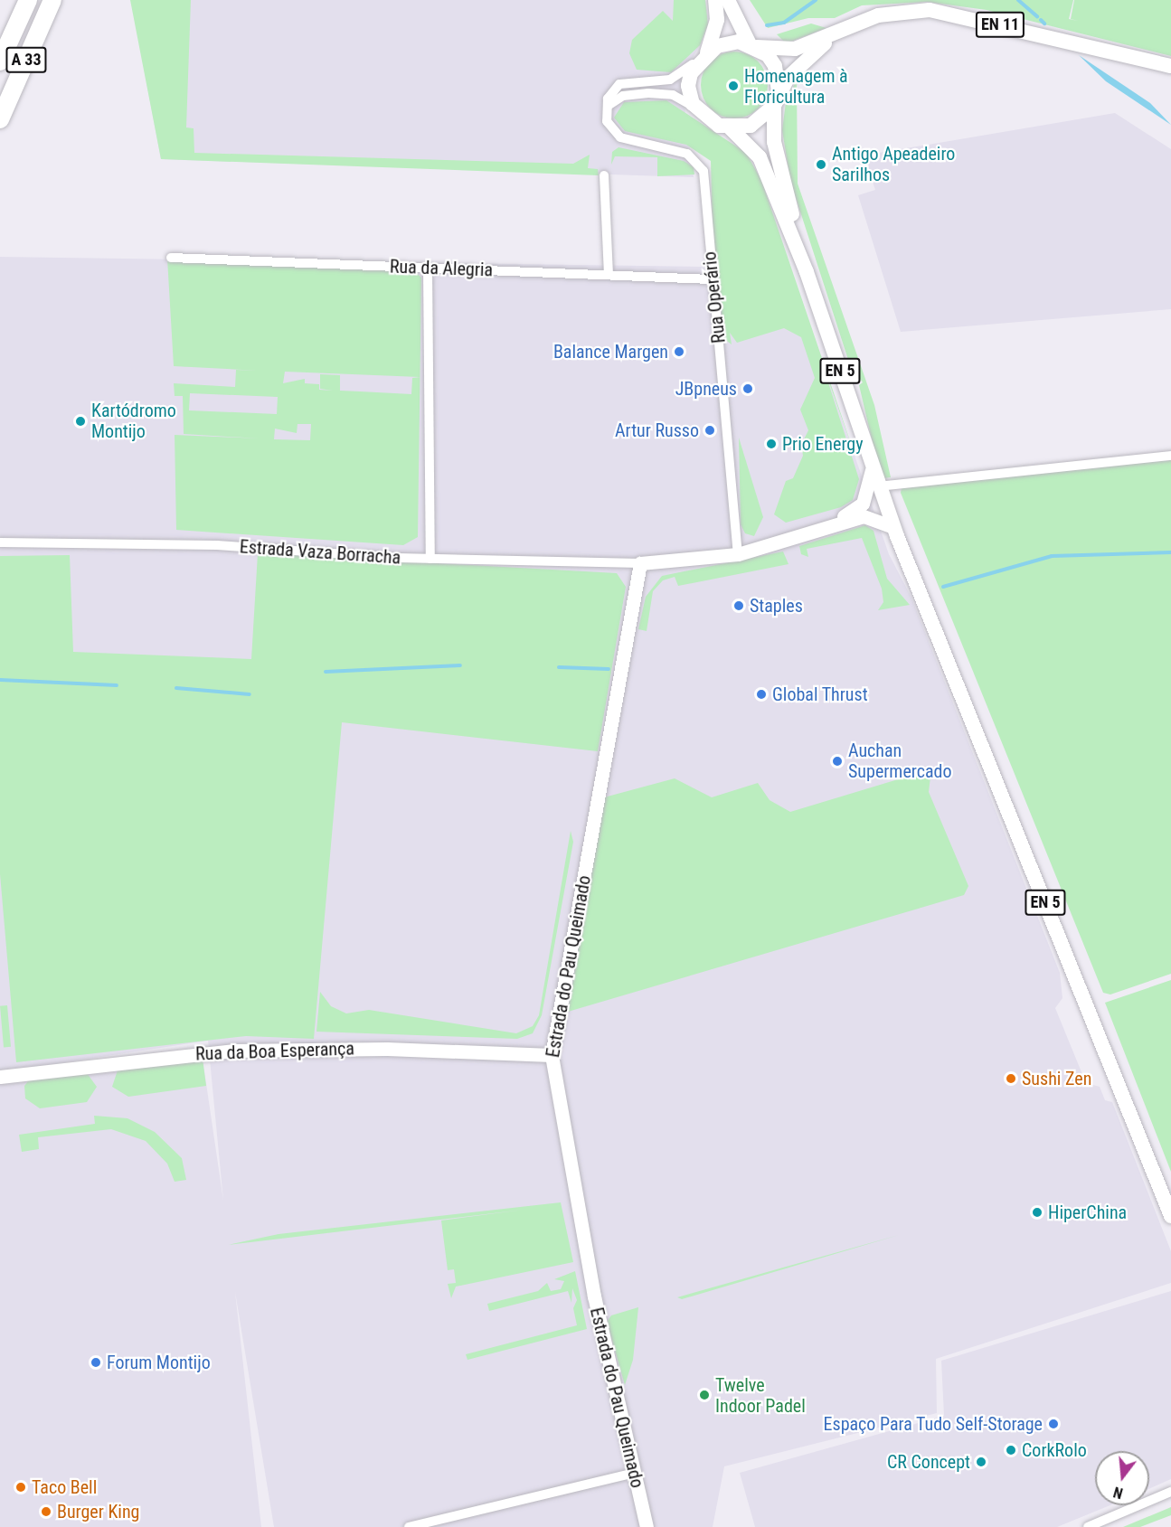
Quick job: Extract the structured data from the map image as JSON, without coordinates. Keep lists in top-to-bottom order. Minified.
{"streets":{"highway":["A 33"],"main road":["EN 11","EN 5"],"street":["Rua da Alegria","Rua Operário","Estrada Vaza Borracha","Estrada do Pau Queimado","Rua da Boa Esperança"]},"crossings":[["EN 11","EN 5"],["Rua da Alegria","Rua Operário"],["Estrada Vaza Borracha","Estrada do Pau Queimado"],["Estrada do Pau Queimado","Rua da Boa Esperança"]],"places":["Homenagem à Floricultura","Antigo Apeadeiro Sarilhos","Balance Margen","JBpneus","Kartódromo Montijo","Artur Russo","Prio Energy","Staples","Global Thrust","Auchan Supermercado","Sushi Zen","HiperChina","Forum Montijo","Twelve Indoor Padel","Espaço Para Tudo Self-Storage","CorkRolo","CR Concept","Taco Bell","Burger King"],"north":"bottom"}
